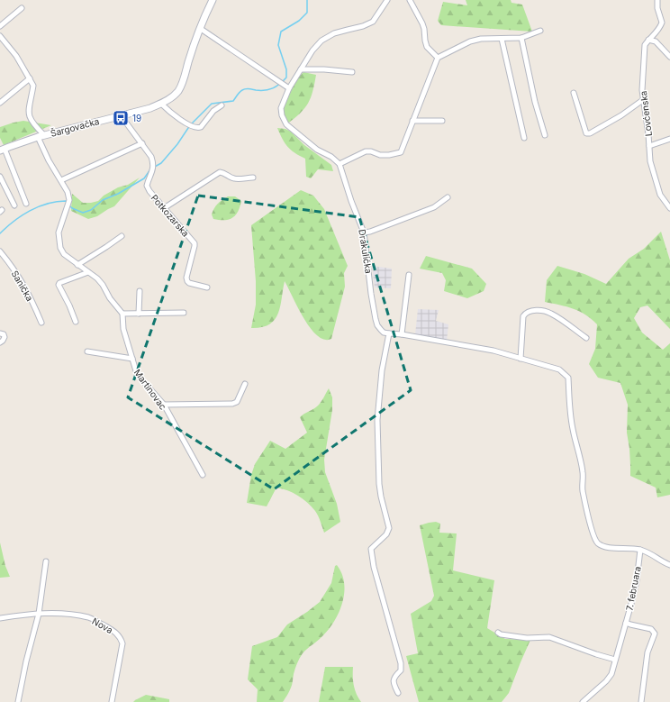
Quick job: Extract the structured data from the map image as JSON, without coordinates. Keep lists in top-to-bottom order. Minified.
{"streets":{"street":["Lovćenska","Šargovačka","Potkozarska","Drakulićka","Sanička","Martinovac","7. februara","Nova"]},"crossings":[["Šargovačka","Potkozarska"]],"places":{"bus stop":["19"]}}
